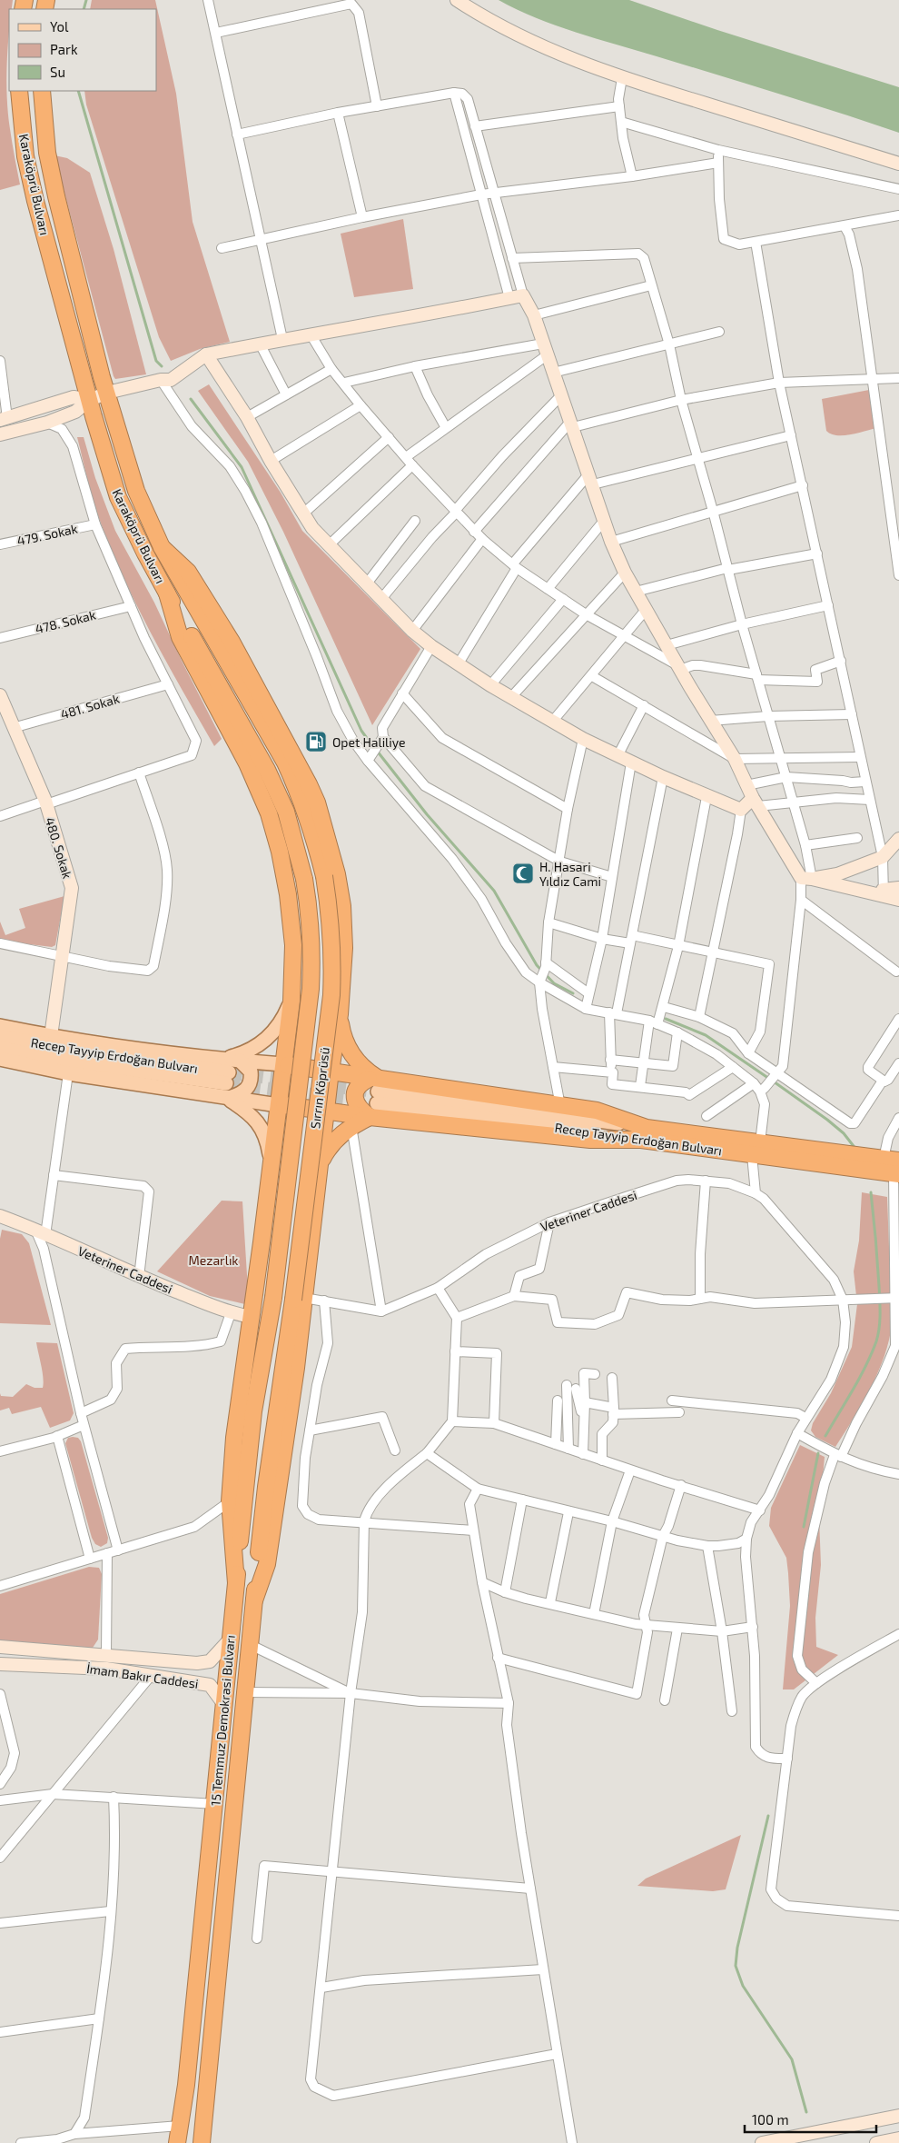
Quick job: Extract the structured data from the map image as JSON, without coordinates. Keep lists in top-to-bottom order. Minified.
{"streets":{"highway":["Karaköprü Bulvarı","Recep Tayyip Erdoğan Bulvarı","Sırrın Köprüsü","15 Temmuz Demokrasi Bulvarı"],"street":["479. Sokak","478. Sokak","481. Sokak","480. Sokak","Veteriner Caddesi","İmam Bakır Caddesi"]},"crossings":[["Karaköprü Bulvarı","Sırrın Köprüsü"],["481. Sokak","480. Sokak"],["Sırrın Köprüsü","15 Temmuz Demokrasi Bulvarı"],["İmam Bakır Caddesi","15 Temmuz Demokrasi Bulvarı"]],"parks":["Mezarlık"],"places":{"fuel station":["Opet Haliliye"],"mosque":["H. Hasari Yıldız Cami"]},"legend":["Yol","Park","Su"],"scale_bar":"100 m"}
